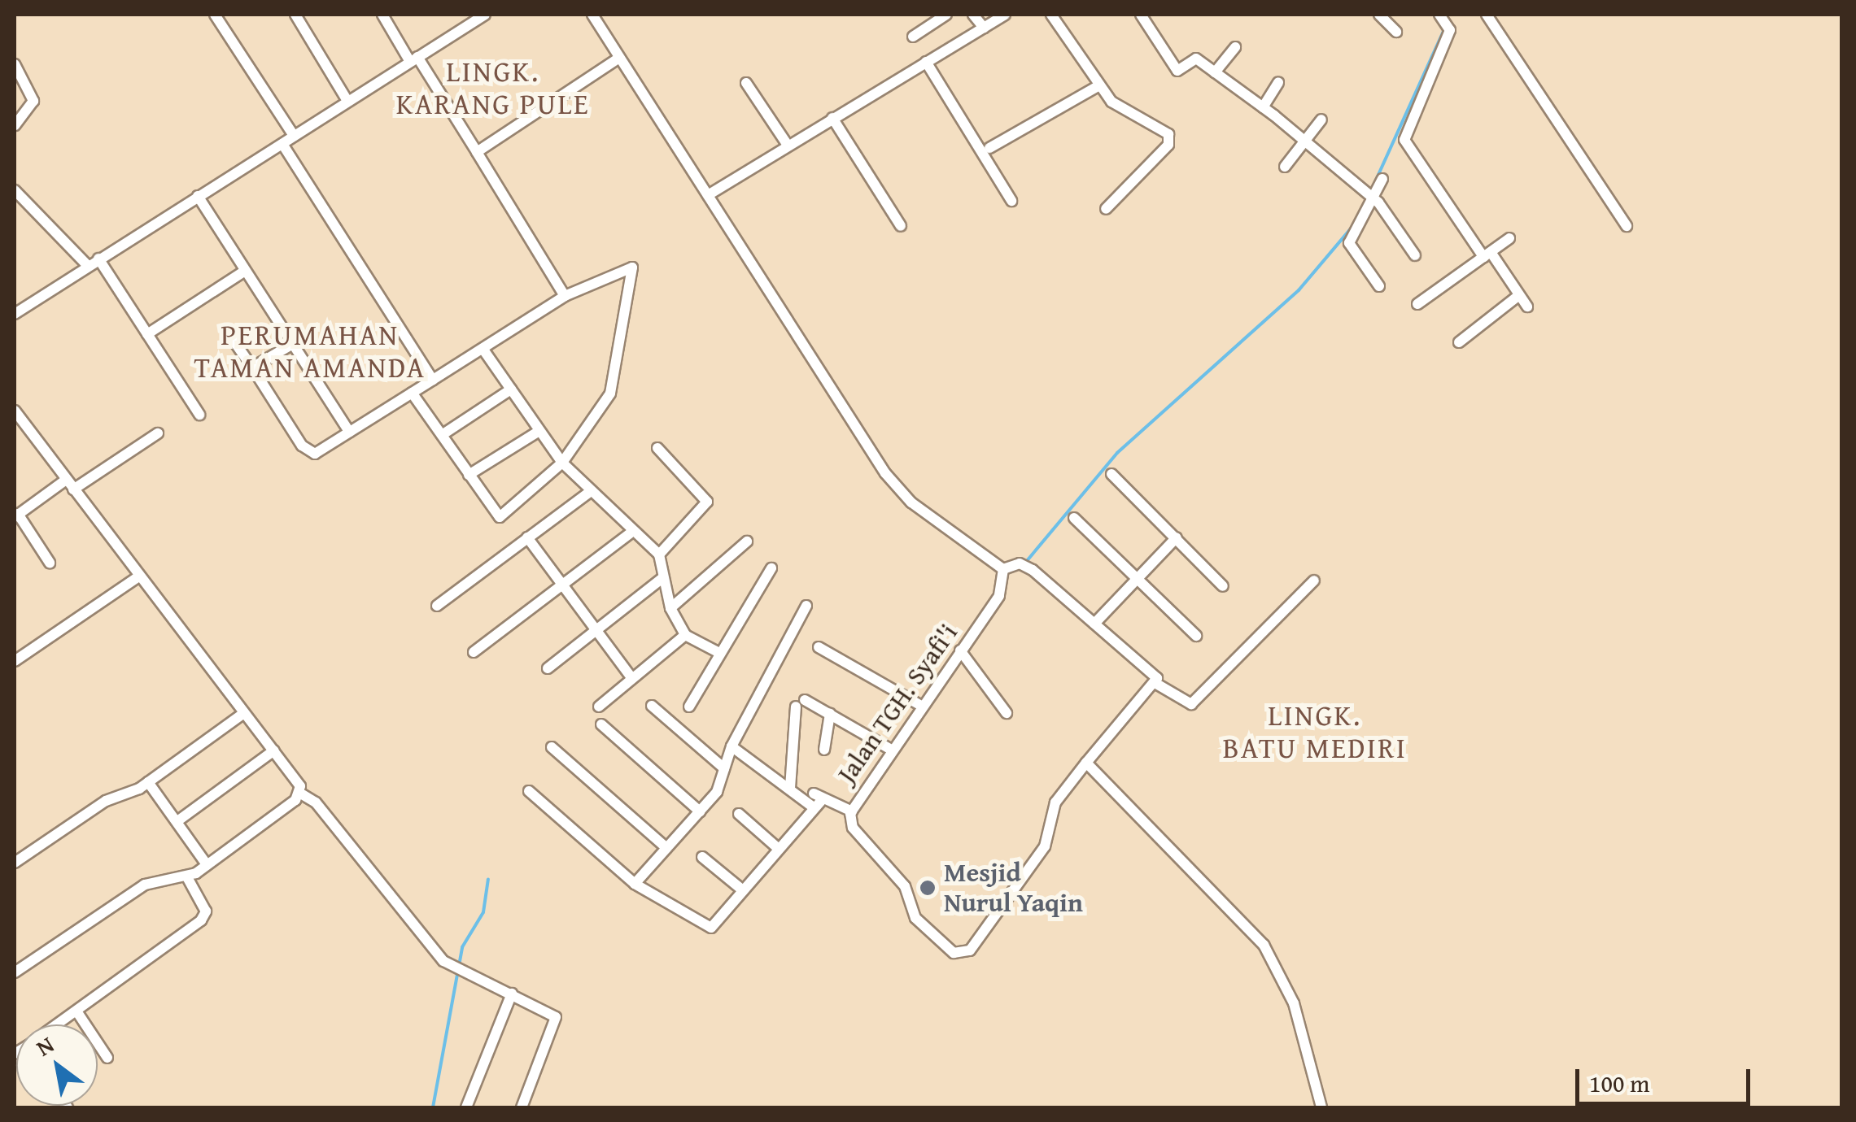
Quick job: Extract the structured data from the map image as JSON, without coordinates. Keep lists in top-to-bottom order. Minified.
{"streets":{"street":["Jalan TGH. Syafi'i"]},"districts":["LINGK. KARANG PULE","PERUMAHAN TAMAN AMANDA","LINGK. BATU MEDIRI"],"places":["Mesjid Nurul Yaqin"],"scale_bar":"100 m","north":"top left"}
